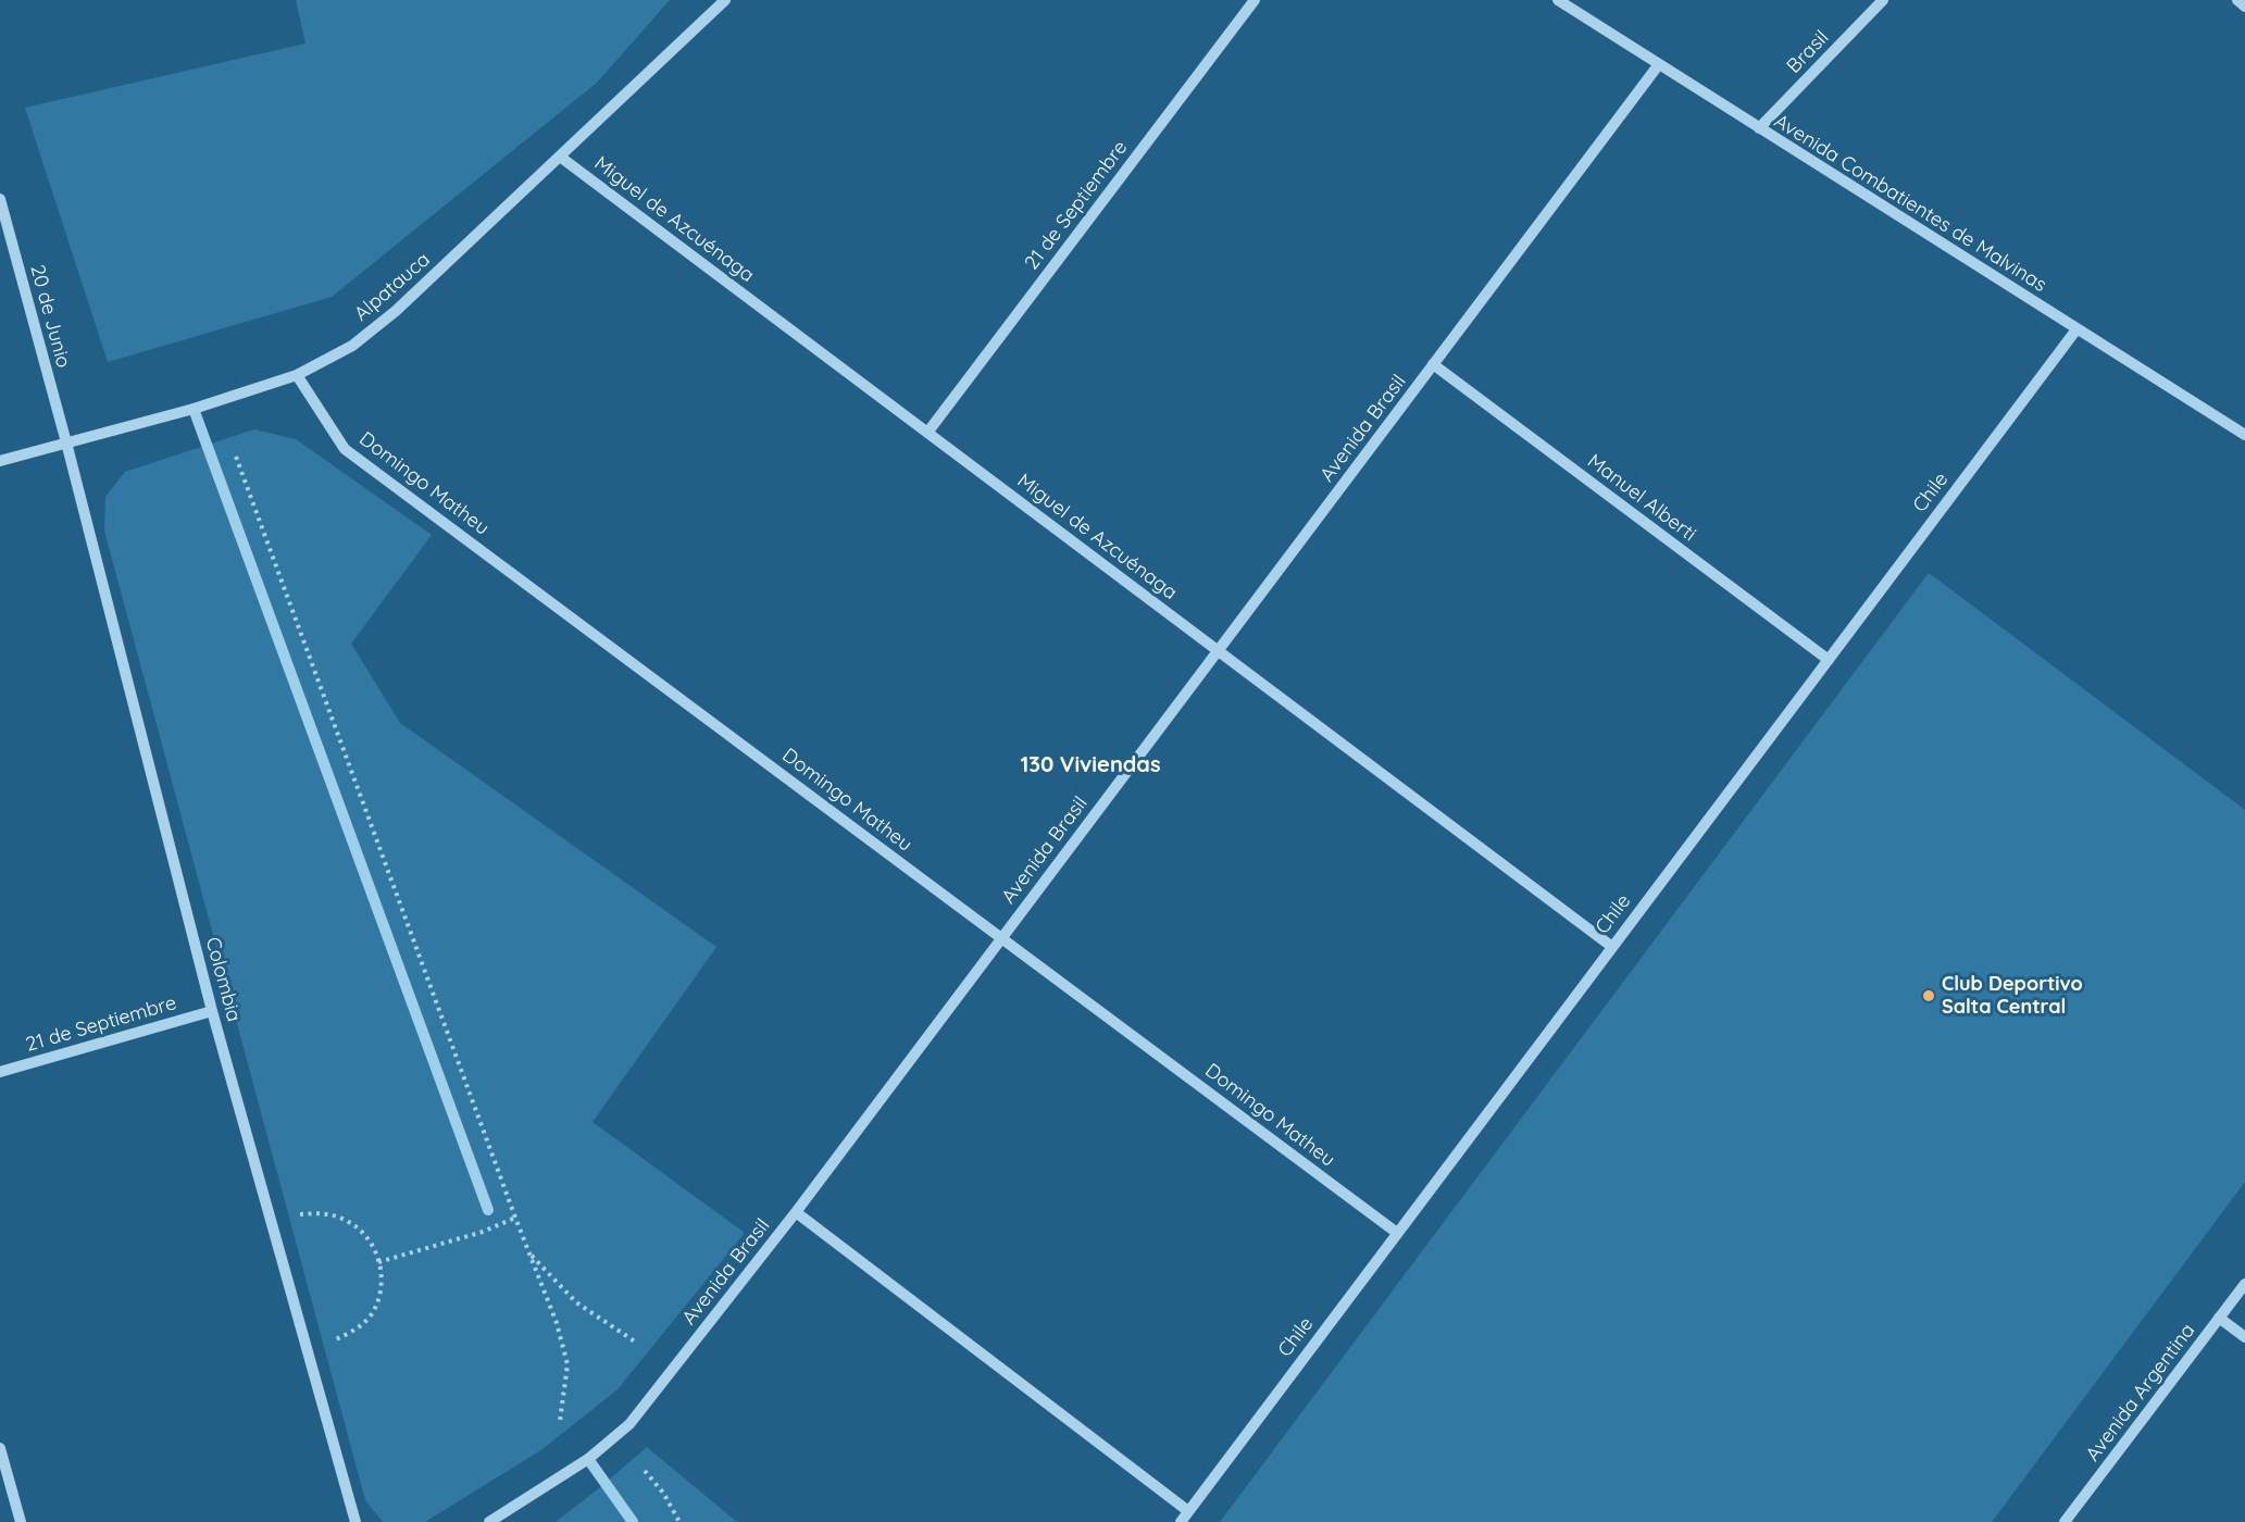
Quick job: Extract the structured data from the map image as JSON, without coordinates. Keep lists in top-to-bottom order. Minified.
{"streets":{"street":["Brasil","Avenida Combatientes de Malvinas","21 de Septiembre","Miguel de Azcuénaga","Alpatauca","20 de Junio","Avenida Brasil","Domingo Matheu","Chile","Manuel Alberti","Colombia","Avenida Argentina"]},"crossings":[["Brasil","Avenida Combatientes de Malvinas"],["Avenida Combatientes de Malvinas","Avenida Brasil"],["Avenida Combatientes de Malvinas","Chile"],["21 de Septiembre","Miguel de Azcuénaga"],["21 de Septiembre","Colombia"],["Miguel de Azcuénaga","Alpatauca"],["Miguel de Azcuénaga","Avenida Brasil"],["Miguel de Azcuénaga","Chile"],["Alpatauca","20 de Junio"],["Alpatauca","Domingo Matheu"],["Alpatauca","Colombia"],["20 de Junio","Colombia"],["Avenida Brasil","Domingo Matheu"],["Avenida Brasil","Manuel Alberti"],["Domingo Matheu","Chile"],["Chile","Manuel Alberti"]],"districts":["130 Viviendas"],"places":["Club Deportivo Salta Central"]}
